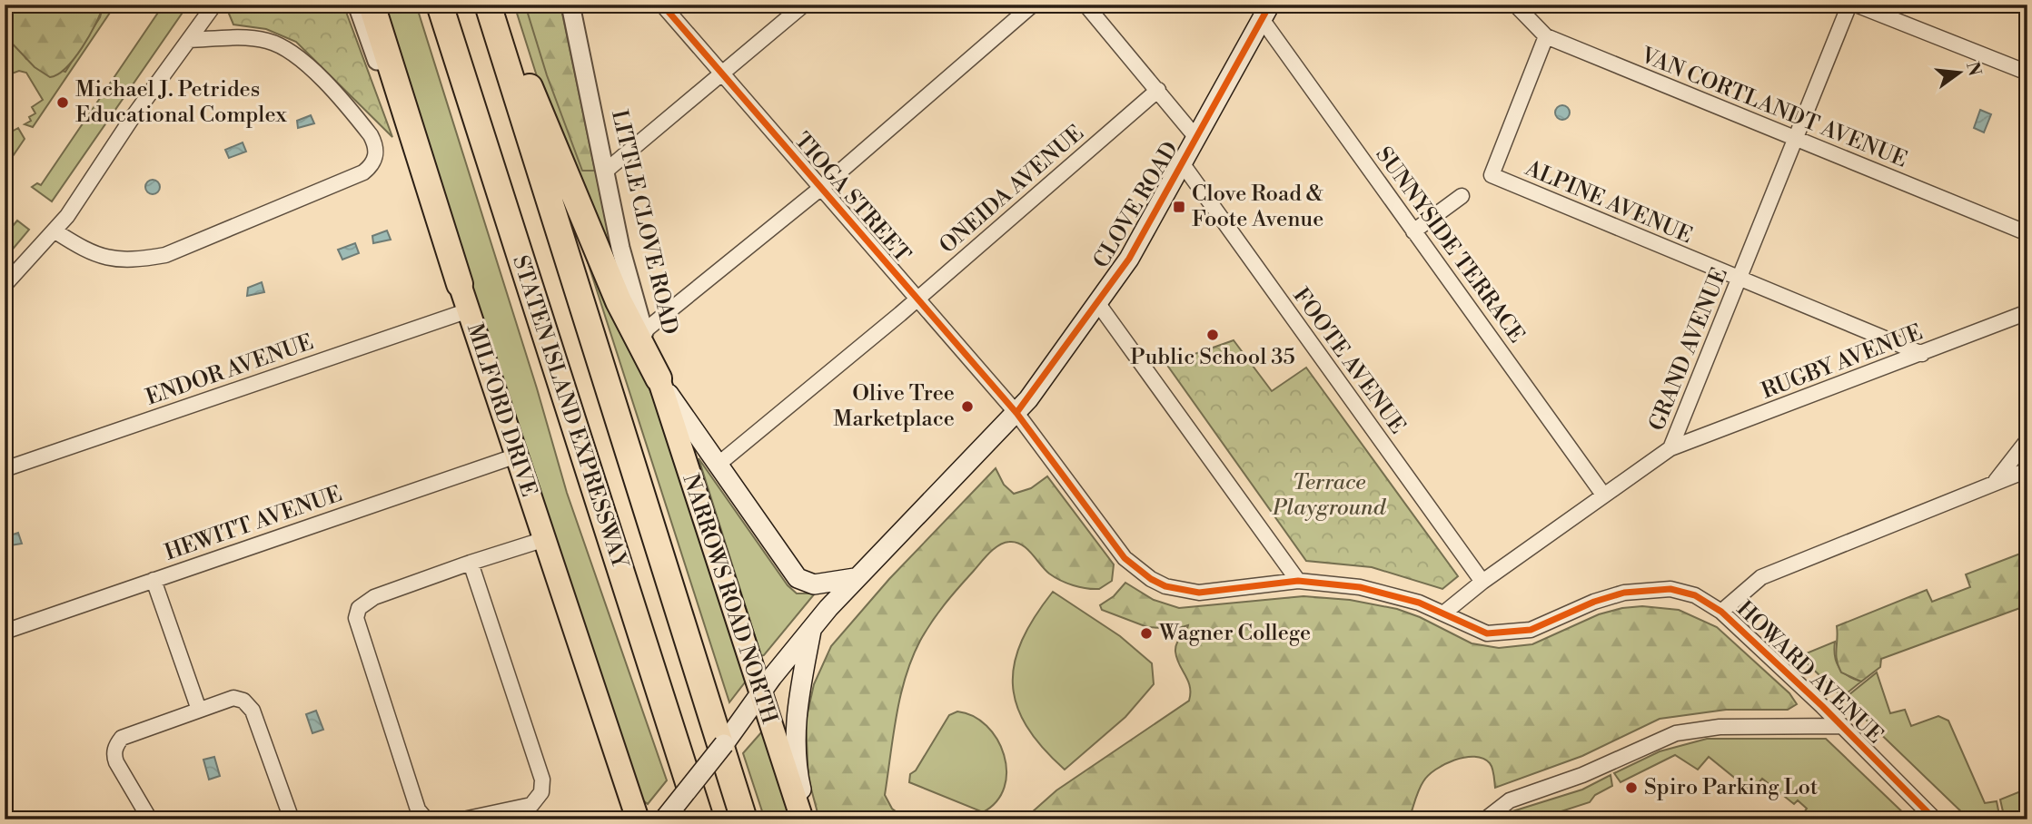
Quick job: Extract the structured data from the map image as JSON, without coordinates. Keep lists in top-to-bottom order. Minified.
{"streets":{"highway":["STATEN ISLAND EXPRESSWAY"],"main road":["CLOVE ROAD","LITTLE CLOVE ROAD","MILFORD DRIVE","NARROWS ROAD NORTH"],"street":["VAN CORTLANDT AVENUE","ONEIDA AVENUE","TIOGA STREET","ALPINE AVENUE","SUNNYSIDE TERRACE","GRAND AVENUE","FOOTE AVENUE","RUGBY AVENUE","ENDOR AVENUE","HEWITT AVENUE","HOWARD AVENUE"]},"crossings":[["VAN CORTLANDT AVENUE","ALPINE AVENUE"],["VAN CORTLANDT AVENUE","GRAND AVENUE"],["ONEIDA AVENUE","TIOGA STREET"],["ONEIDA AVENUE","LITTLE CLOVE ROAD"],["TIOGA STREET","CLOVE ROAD"],["TIOGA STREET","HOWARD AVENUE"],["ALPINE AVENUE","GRAND AVENUE"],["ALPINE AVENUE","RUGBY AVENUE"],["CLOVE ROAD","LITTLE CLOVE ROAD"],["CLOVE ROAD","SUNNYSIDE TERRACE"],["CLOVE ROAD","FOOTE AVENUE"],["CLOVE ROAD","NARROWS ROAD NORTH"],["CLOVE ROAD","HOWARD AVENUE"],["LITTLE CLOVE ROAD","NARROWS ROAD NORTH"],["SUNNYSIDE TERRACE","GRAND AVENUE"],["GRAND AVENUE","FOOTE AVENUE"],["GRAND AVENUE","RUGBY AVENUE"],["GRAND AVENUE","HOWARD AVENUE"],["ENDOR AVENUE","MILFORD DRIVE"],["MILFORD DRIVE","HEWITT AVENUE"]],"parks":["Terrace Playground"],"places":{"other":["Michael J. Petrides Educational Complex","Public School 35","Olive Tree Marketplace","Wagner College","Spiro Parking Lot"],"transit":["Clove Road & Foote Avenue"]},"north":"right"}
